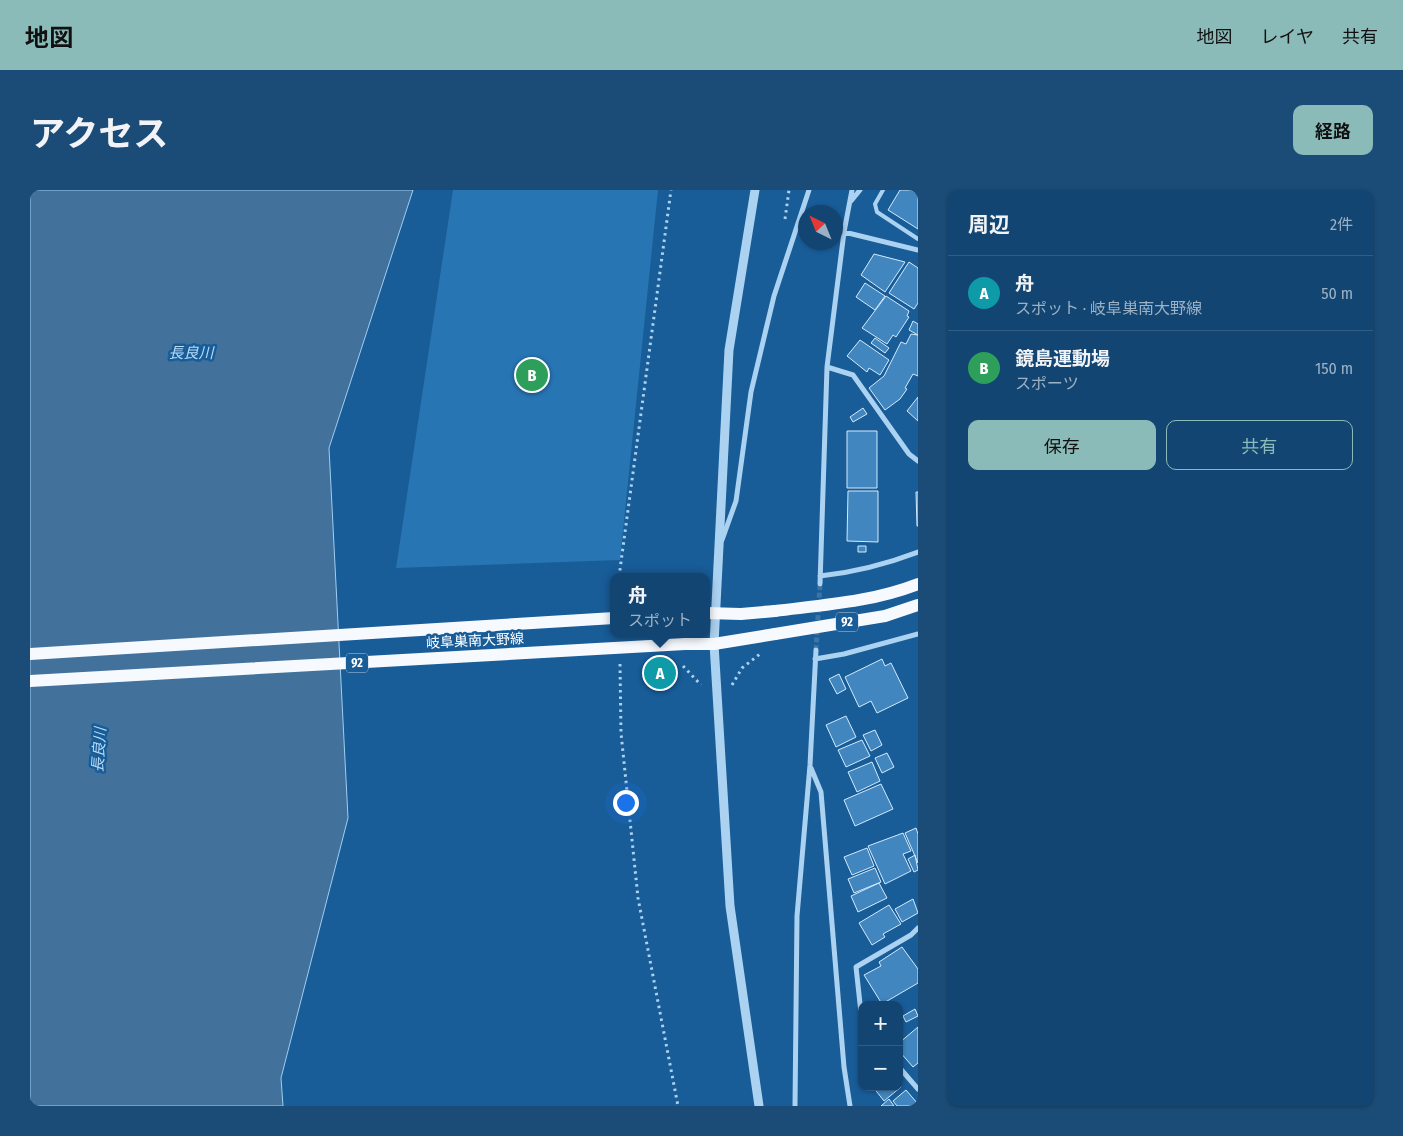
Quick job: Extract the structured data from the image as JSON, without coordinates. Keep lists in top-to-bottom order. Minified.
{"streets":{"main road":["92","岐阜巣南大野線"]},"water":["長良川"],"north":"top left","page":{"header":"地図","nav":["地図","レイヤ","共有"],"title":"アクセス","buttons":["経路",["保存","共有"]],"heading":["周辺","2件"],"list":[{"mark":"A","name":"舟","note":"スポット · 岐阜巣南大野線","value":"50 m"},{"mark":"B","name":"鏡島運動場","note":"スポーツ","value":"150 m"}],"pins":["B","A"],"popup":["舟","スポット"],"map_buttons":["+","−"]}}
